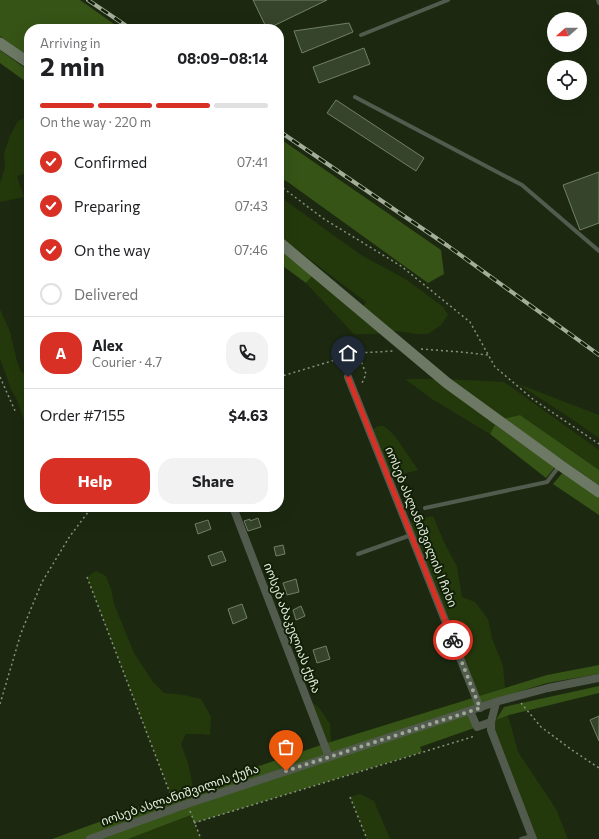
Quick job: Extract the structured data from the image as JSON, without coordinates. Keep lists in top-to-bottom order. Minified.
{"streets":{"street":["იოსებ ასლანიშვილის I ჩიხი","იოსებ აბაკელიას ქუჩა","იოსებ ასლანიშვილის ქუჩა"]},"crossings":[["იოსებ ასლანიშვილის I ჩიხი","იოსებ ასლანიშვილის ქუჩა"],["იოსებ აბაკელიას ქუჩა","იოსებ ასლანიშვილის ქუჩა"]],"north":"left","page":{"heading":["2 min","Arriving in","08:09–08:14"],"panel":["Alex","Courier · 4.7","Order #7155","$4.63"],"bar":"On the way · 220 m","list":[["Confirmed","07:41"],["Preparing","07:43"],["On the way","07:46"],"Delivered"],"round":"A","buttons":["Help","Share"]}}
